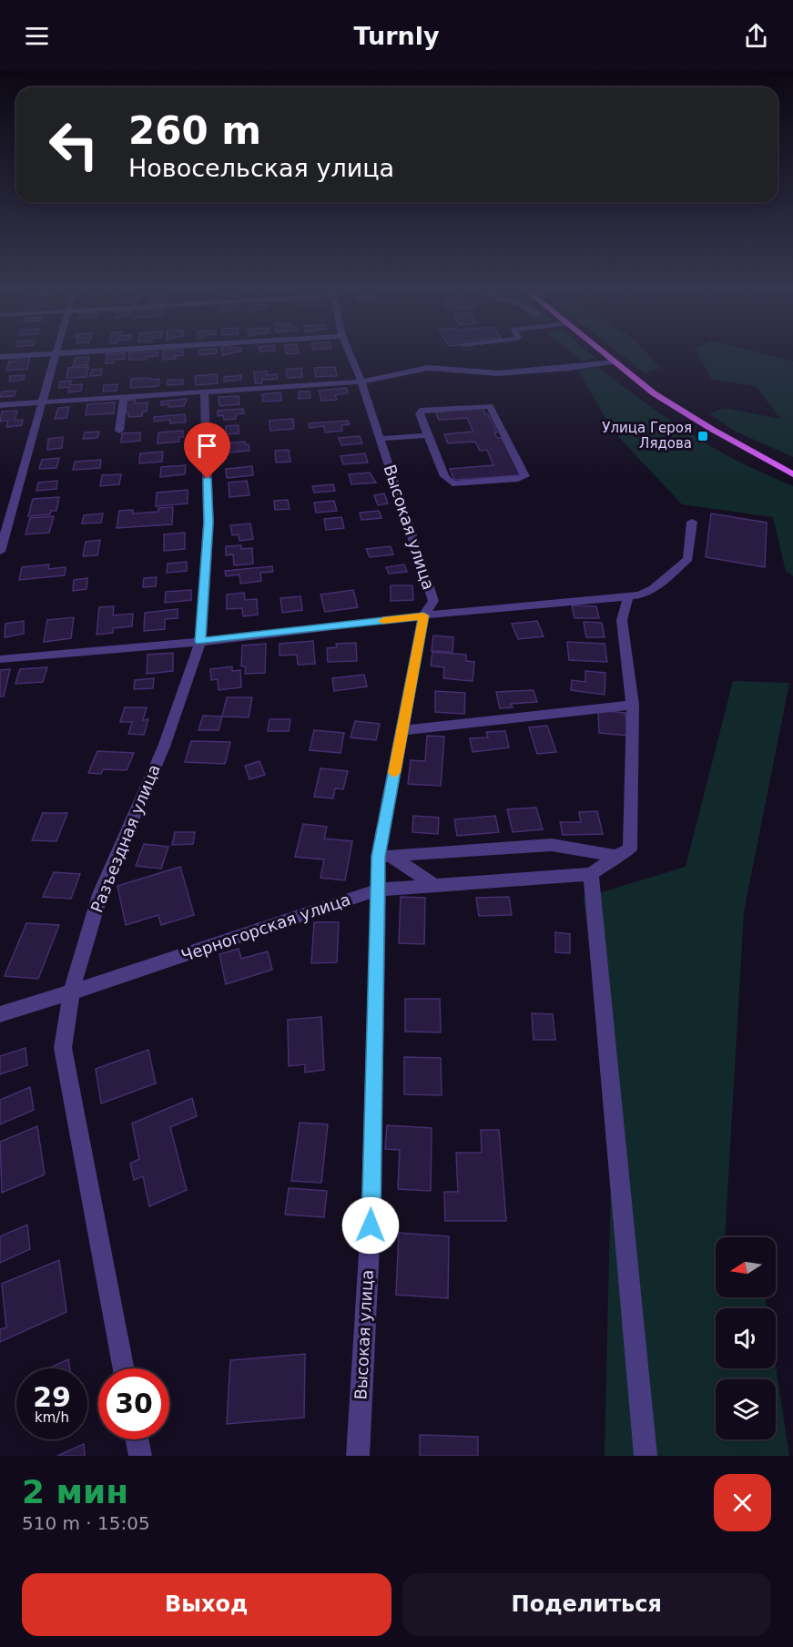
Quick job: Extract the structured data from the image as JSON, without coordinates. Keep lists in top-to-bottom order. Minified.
{"streets":{"street":["Высокая улица","Разъездная улица","Черногорская улица"]},"crossings":[["Высокая улица","Черногорская улица"],["Разъездная улица","Черногорская улица"]],"places":{"transit":["Улица Героя Лядова"]},"north":"left","page":{"header":"Turnly","turn":["260 m","Новосельская улица"],"speed":"29 km/h","limit":"30","heading":["2 мин","510 m · 15:05"],"buttons":["Выход","Поделиться"]}}
